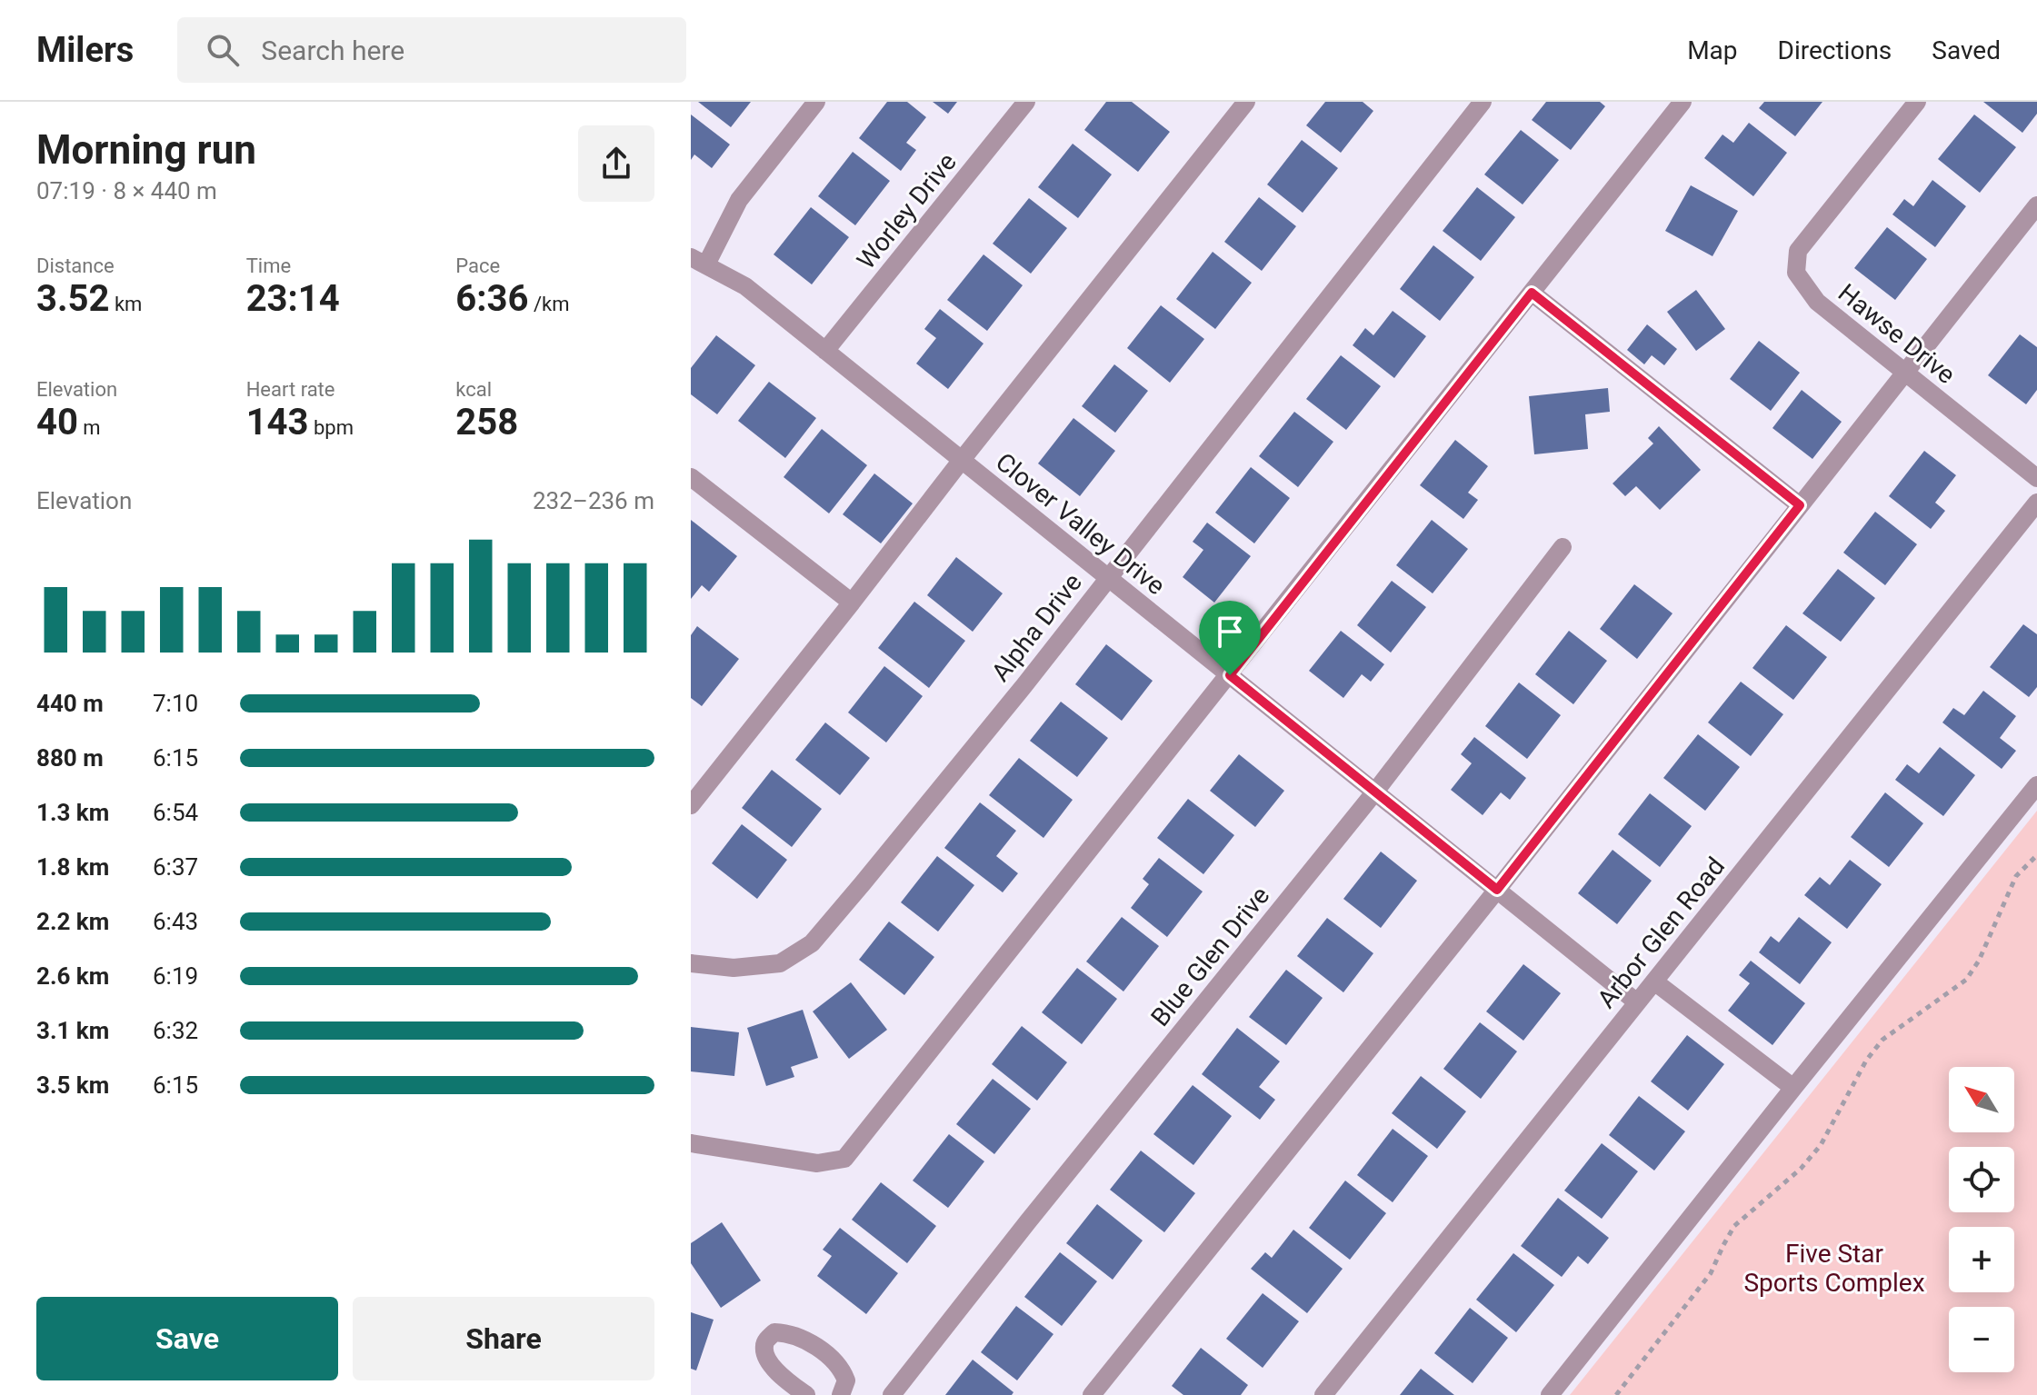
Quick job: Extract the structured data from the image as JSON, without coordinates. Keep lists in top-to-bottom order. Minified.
{"streets":{"street":["Worley Drive","Hawse Drive","Clover Valley Drive","Alpha Drive","Arbor Glen Road","Blue Glen Drive"]},"crossings":[["Worley Drive","Clover Valley Drive"],["Clover Valley Drive","Alpha Drive"],["Clover Valley Drive","Arbor Glen Road"],["Clover Valley Drive","Blue Glen Drive"]],"parks":["Five Star Sports Complex"],"north":"top left","page":{"header":"Milers","search":"Search here","nav":["Map","Directions","Saved"],"heading":["Morning run","07:19 · 8 × 440 m"],"stats":[["Distance","3.52 km"],["Time","23:14"],["Pace","6:36 /km"],["Elevation","40 m"],["Heart rate","143 bpm"],["kcal","258"]],"chart":["Elevation","232–236 m"],"list":[{"name":"440 m","note":"7:10"},{"name":"880 m","note":"6:15"},{"name":"1.3 km","note":"6:54"},{"name":"1.8 km","note":"6:37"},{"name":"2.2 km","note":"6:43"},{"name":"2.6 km","note":"6:19"},{"name":"3.1 km","note":"6:32"},{"name":"3.5 km","note":"6:15"}],"map_buttons":["+","−"],"buttons":["Save","Share"]}}
